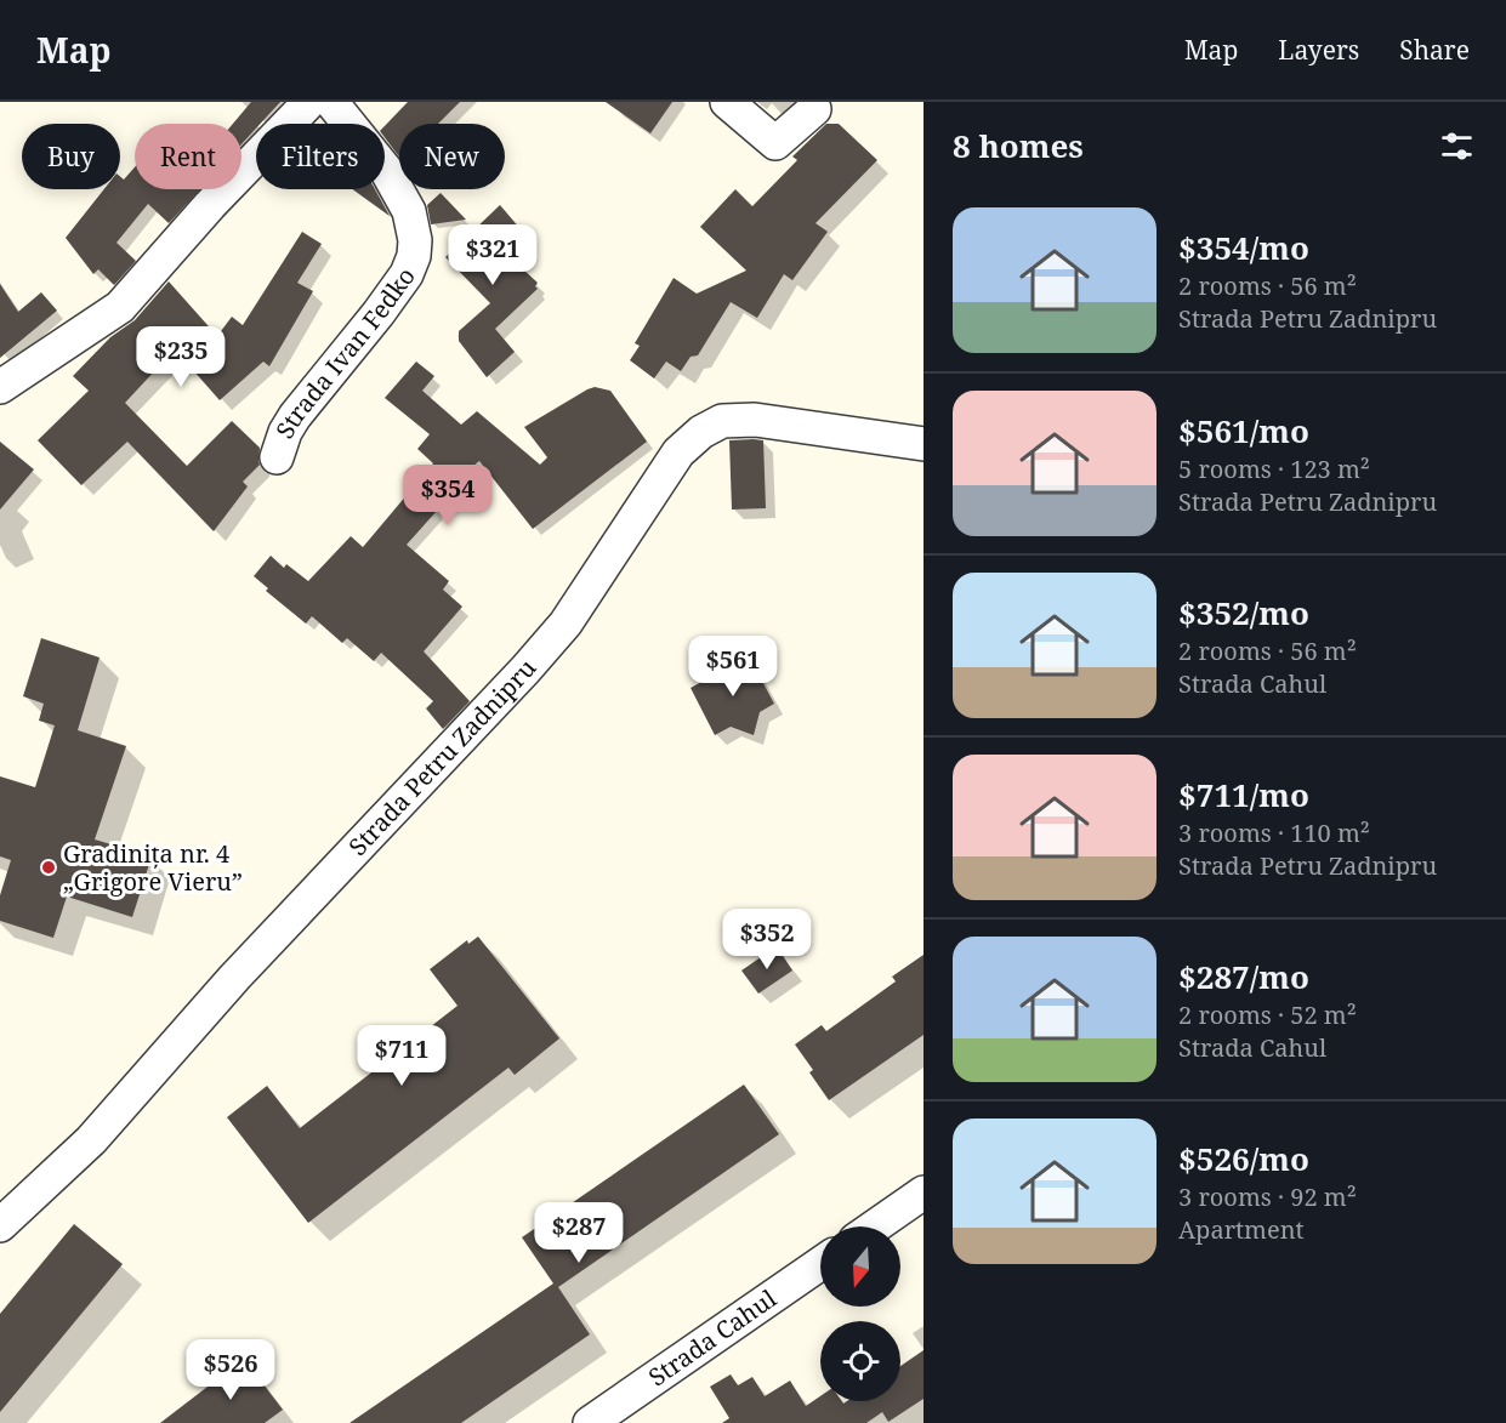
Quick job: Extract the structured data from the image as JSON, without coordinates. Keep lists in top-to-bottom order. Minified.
{"streets":{"street":["Strada Ivan Fedko","Strada Petru Zadnipru","Strada Cahul"]},"places":["Gradinița nr. 4 „Grigore Vieru”"],"north":"bottom","page":{"header":"Map","nav":["Map","Layers","Share"],"heading":"8 homes","chip":["Buy","Rent","Filters","New"],"list":[{"name":"$354/mo","note":"2 rooms · 56 m² · Strada Petru Zadnipru"},{"name":"$561/mo","note":"5 rooms · 123 m² · Strada Petru Zadnipru"},{"name":"$352/mo","note":"2 rooms · 56 m² · Strada Cahul"},{"name":"$711/mo","note":"3 rooms · 110 m² · Strada Petru Zadnipru"},{"name":"$287/mo","note":"2 rooms · 52 m² · Strada Cahul"},{"name":"$526/mo","note":"3 rooms · 92 m² · Apartment"}],"price":["$321","$235","$354","$561","$352","$711","$287","$526"]}}
